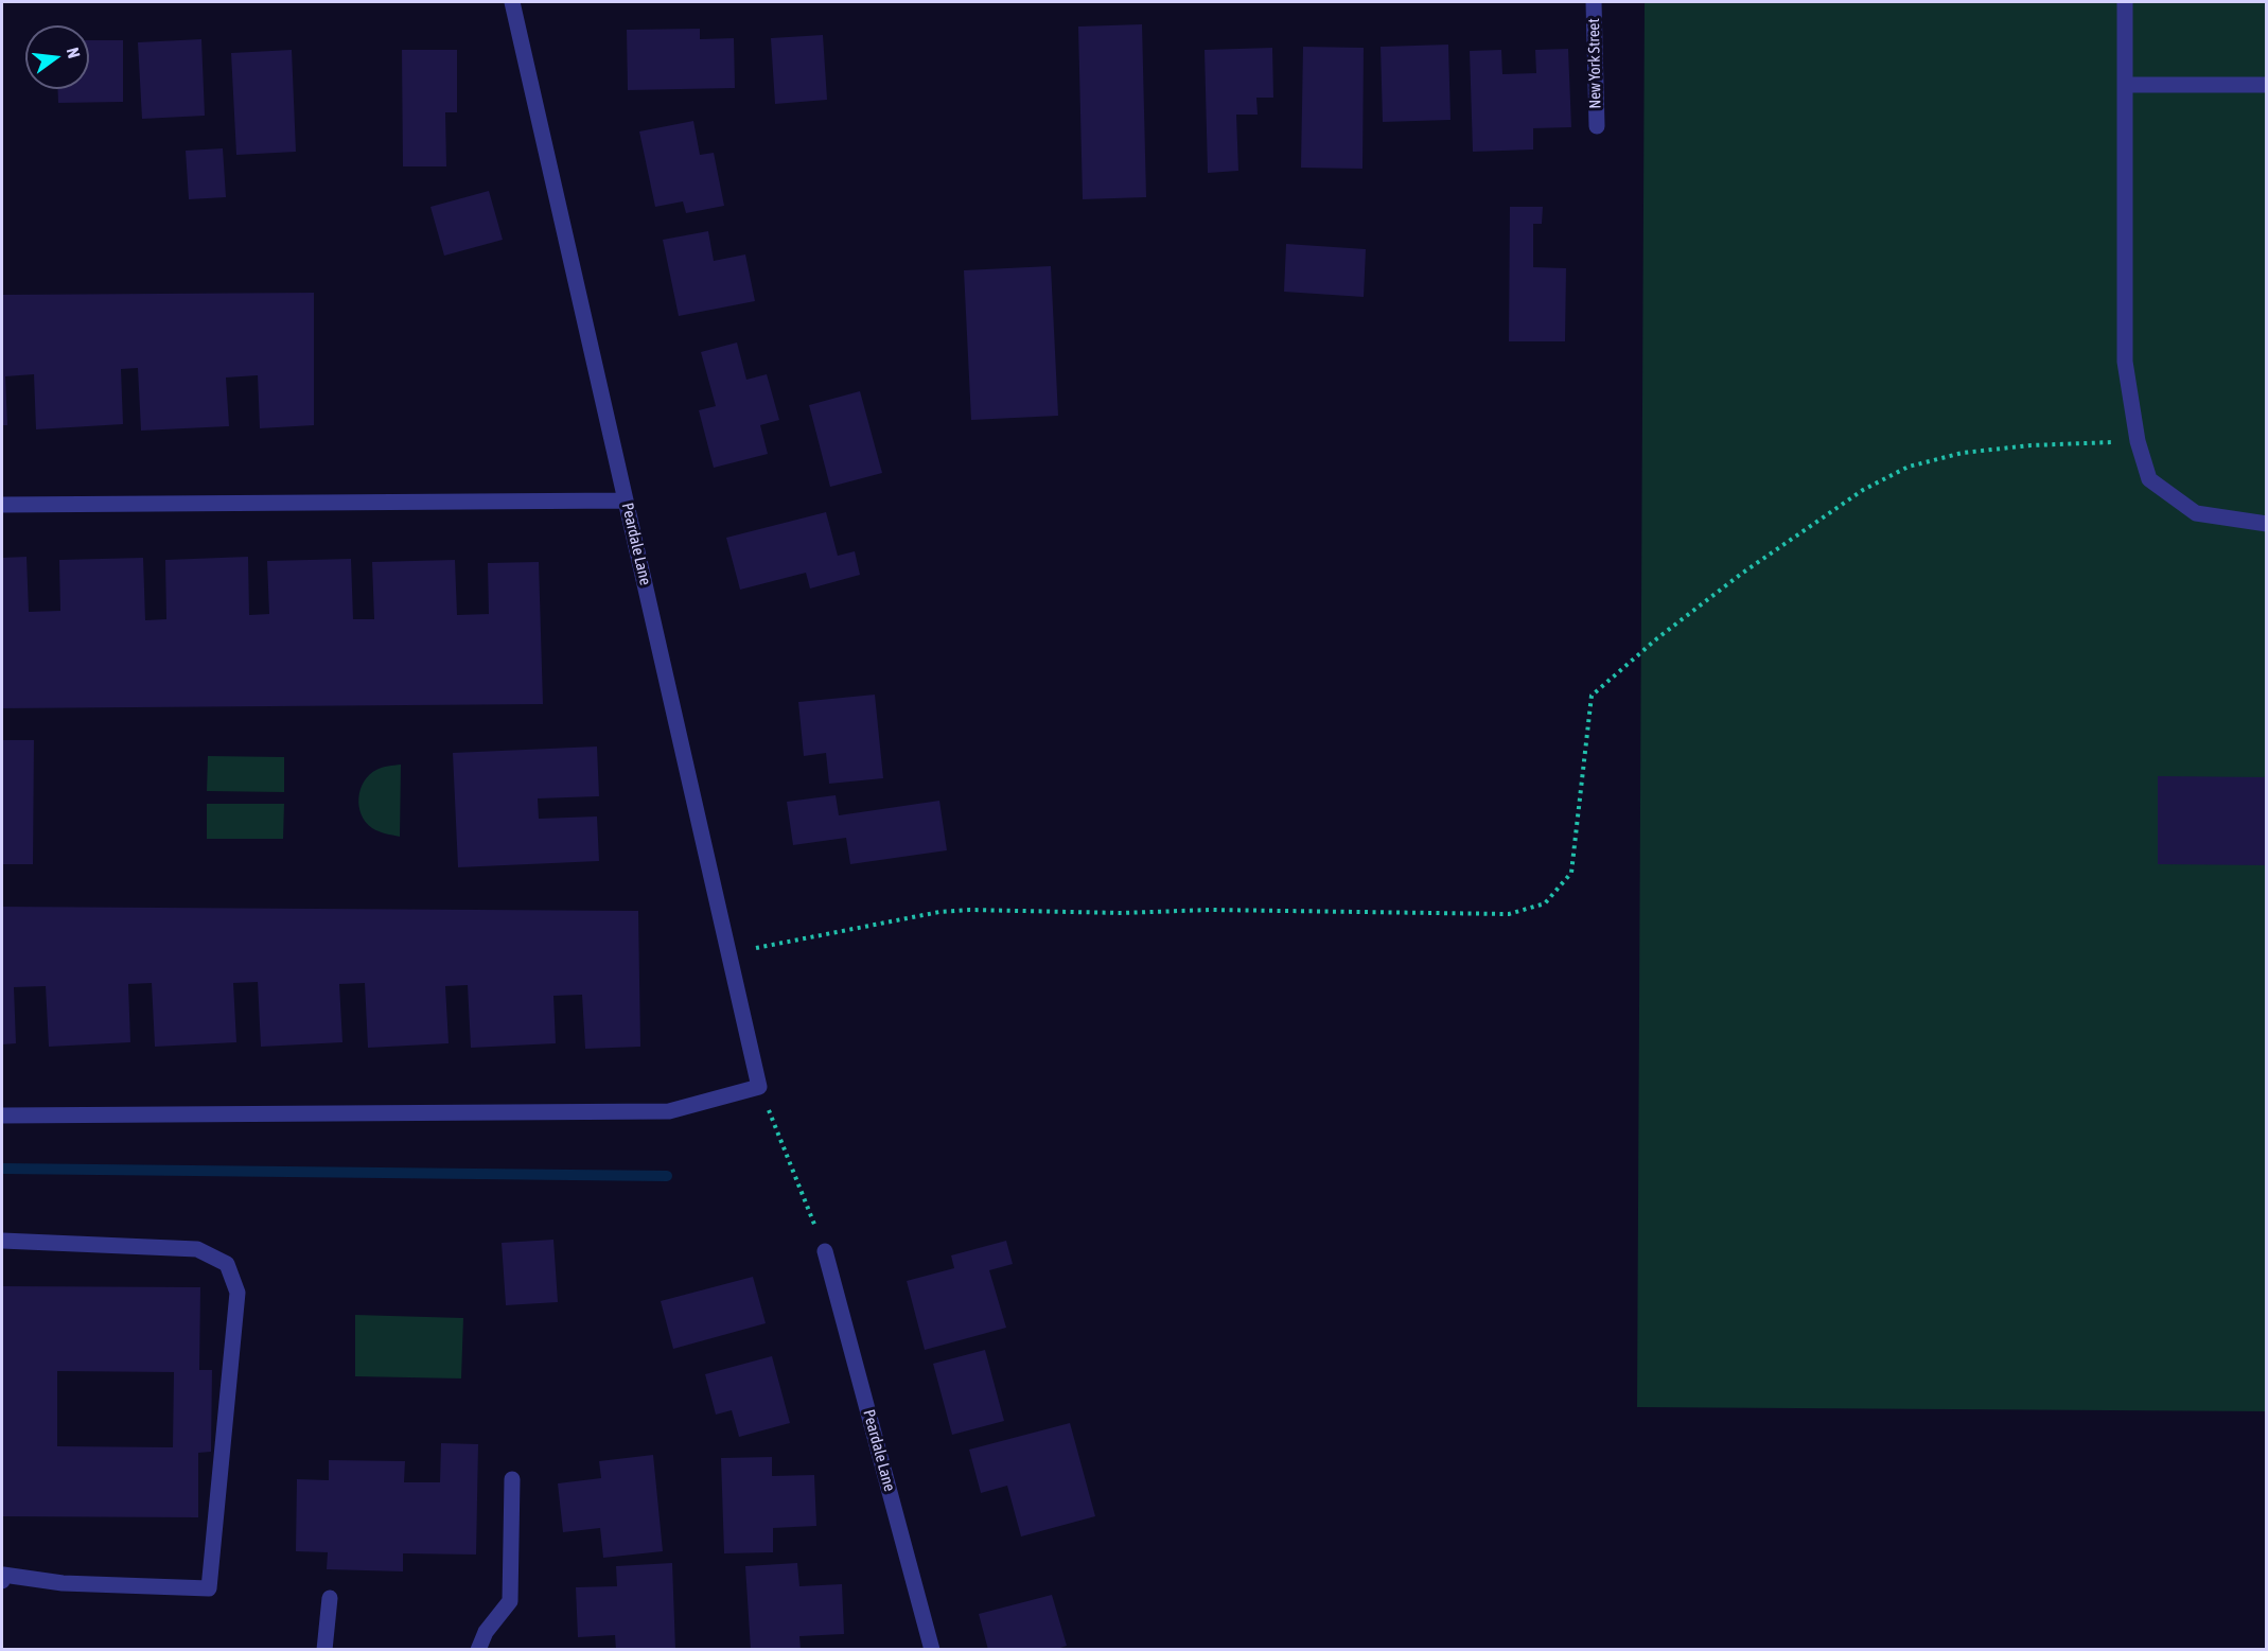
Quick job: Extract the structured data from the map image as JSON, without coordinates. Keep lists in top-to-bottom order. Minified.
{"streets":{"street":["New York Street","Peardale Lane"]},"north":"right"}
